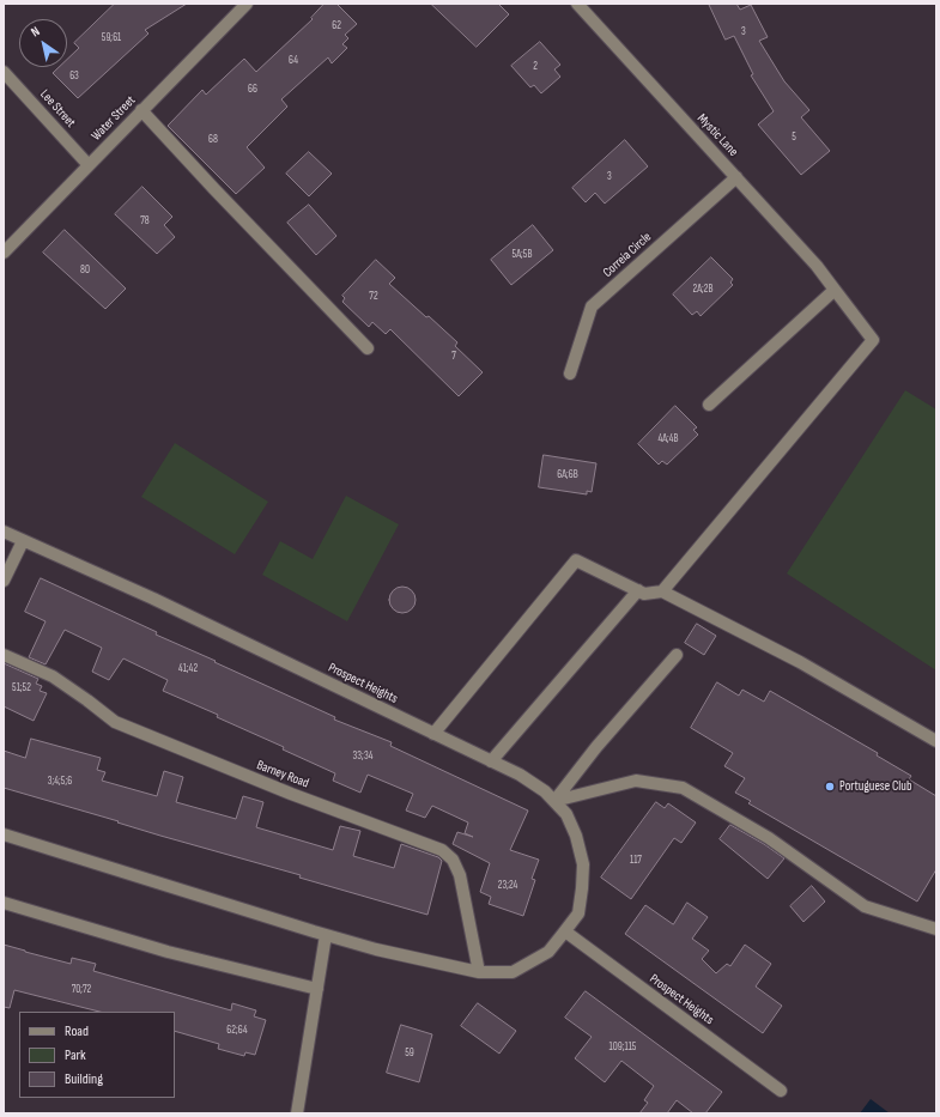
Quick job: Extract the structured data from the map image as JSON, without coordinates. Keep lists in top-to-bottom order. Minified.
{"streets":{"street":["Lee Street","Water Street","Mystic Lane","Correia Circle","Prospect Heights","Barney Road"]},"crossings":[["Lee Street","Water Street"],["Mystic Lane","Correia Circle"],["Prospect Heights","Barney Road"]],"places":["Portuguese Club"],"house_numbers":["62","3","59;61","64","2","63","66","5","68","3","78","5A;5B","80","2A;2B","72","7","4A;4B","6A;6B","41;42","51;52","33;34","3;4;5;6","117","23;24","70;72","62;64","109;115","59"],"legend":["Road","Park","Building"],"north":"top left"}
